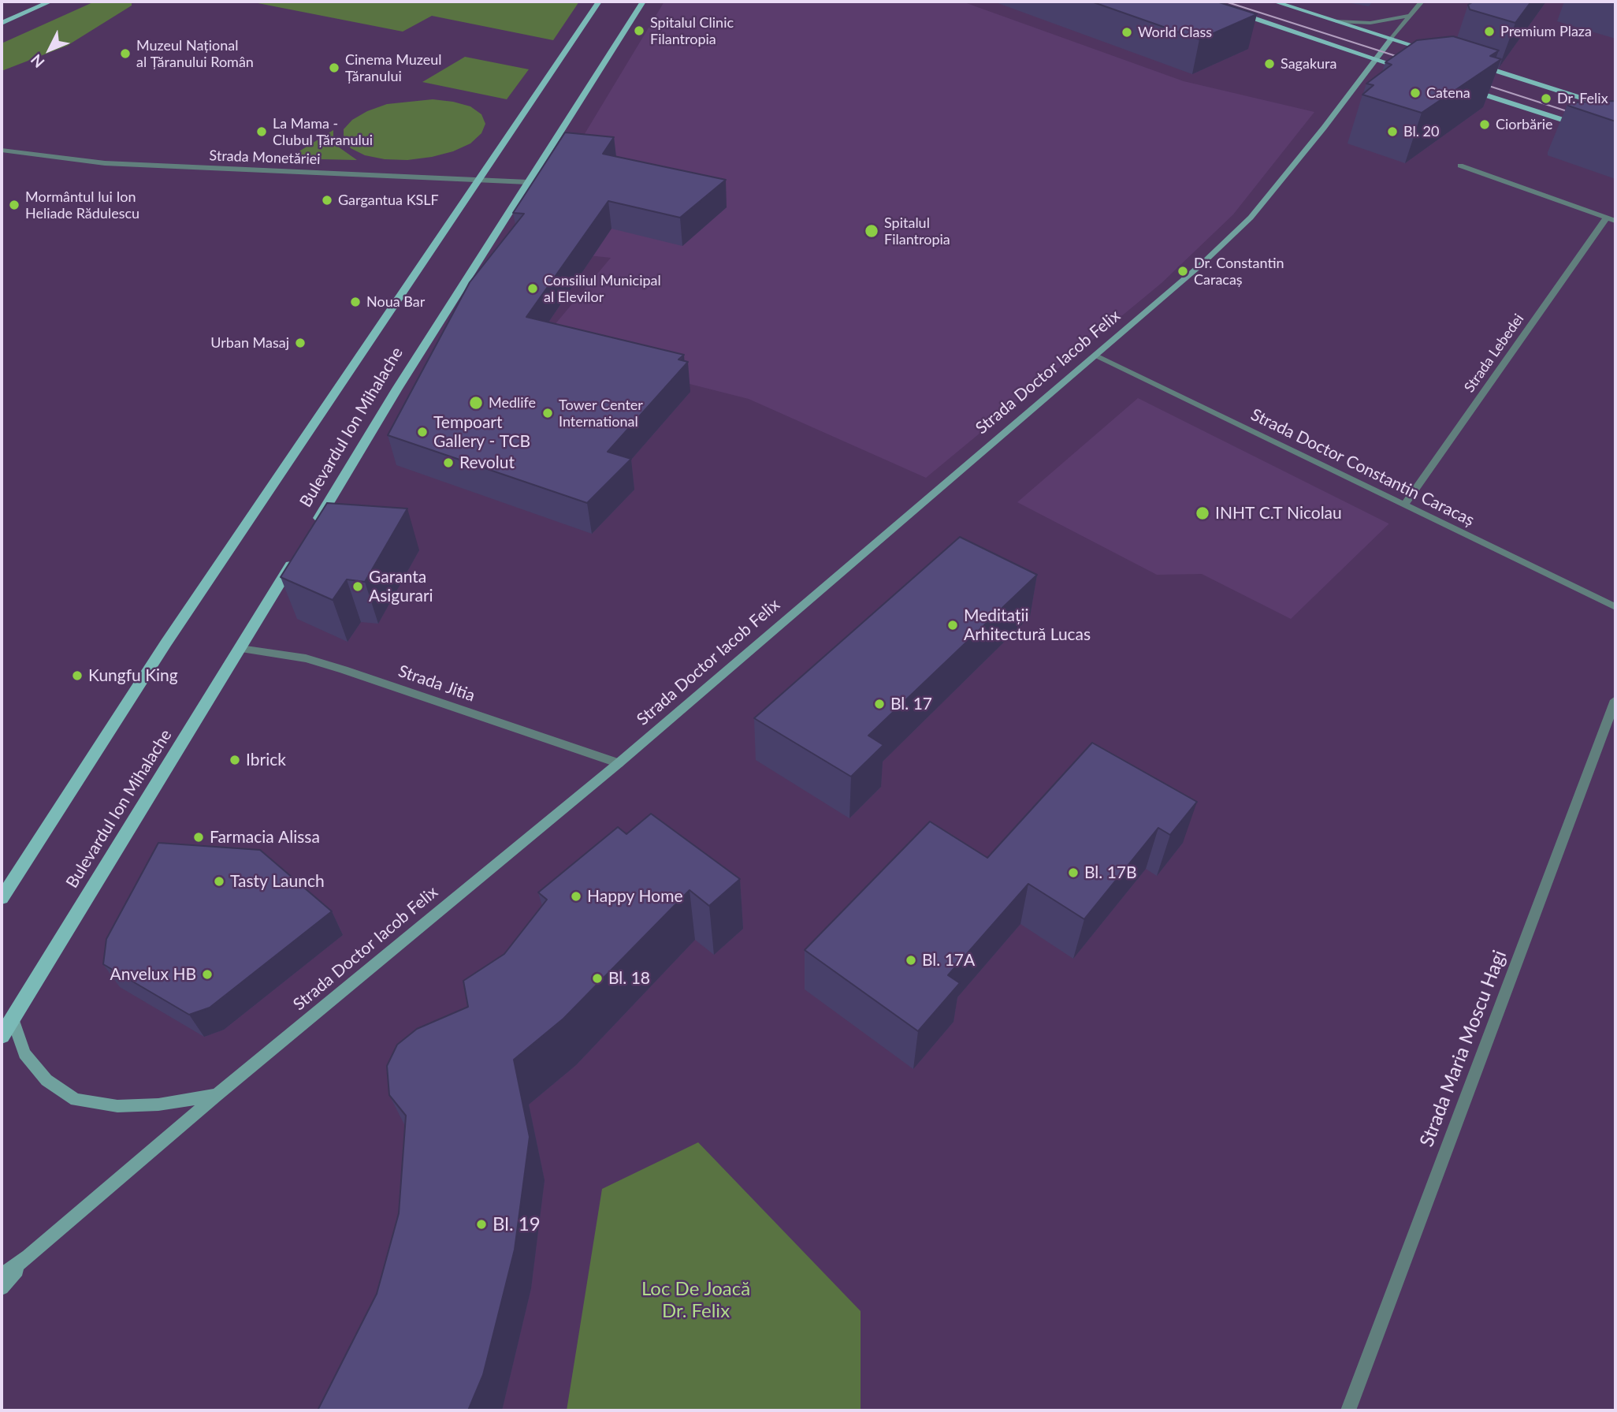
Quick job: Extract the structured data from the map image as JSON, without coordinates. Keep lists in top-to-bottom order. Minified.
{"streets":{"main road":["Bulevardul Ion Mihalache"],"street":["Strada Monetăriei","Strada Lebedei","Strada Doctor Iacob Felix","Strada Doctor Constantin Caracaș","Strada Jitia","Strada Maria Moscu Hagi"]},"crossings":[["Strada Monetăriei","Bulevardul Ion Mihalache"],["Strada Lebedei","Strada Doctor Constantin Caracaș"],["Strada Doctor Iacob Felix","Strada Doctor Constantin Caracaș"],["Strada Doctor Iacob Felix","Strada Jitia"],["Bulevardul Ion Mihalache","Strada Jitia"]],"parks":["Loc De Joacă Dr. Felix"],"places":["Spitalul Clinic Filantropia","Premium Plaza","World Class","Muzeul Național al Țăranului Român","Sagakura","Cinema Muzeul Țăranului","Catena","Dr. Felix","Ciorbărie","La Mama - Clubul Țăranului","Bl. 20","Gargantua KSLF","Mormântul lui Ion Heliade Rădulescu","Spitalul Filantropia","Dr. Constantin Caracaș","Consiliul Municipal al Elevilor","Noua Bar","Urban Masaj","Medlife","Tower Center International","Tempoart Gallery - TCB","Revolut","INHT C.T Nicolau","Garanta Asigurari","Meditații Arhitectură Lucas","Kungfu King","Bl. 17","Ibrick","Farmacia Alissa","Bl. 17B","Tasty Launch","Happy Home","Bl. 17A","Anvelux HB","Bl. 18","Bl. 19"],"north":"bottom left"}
